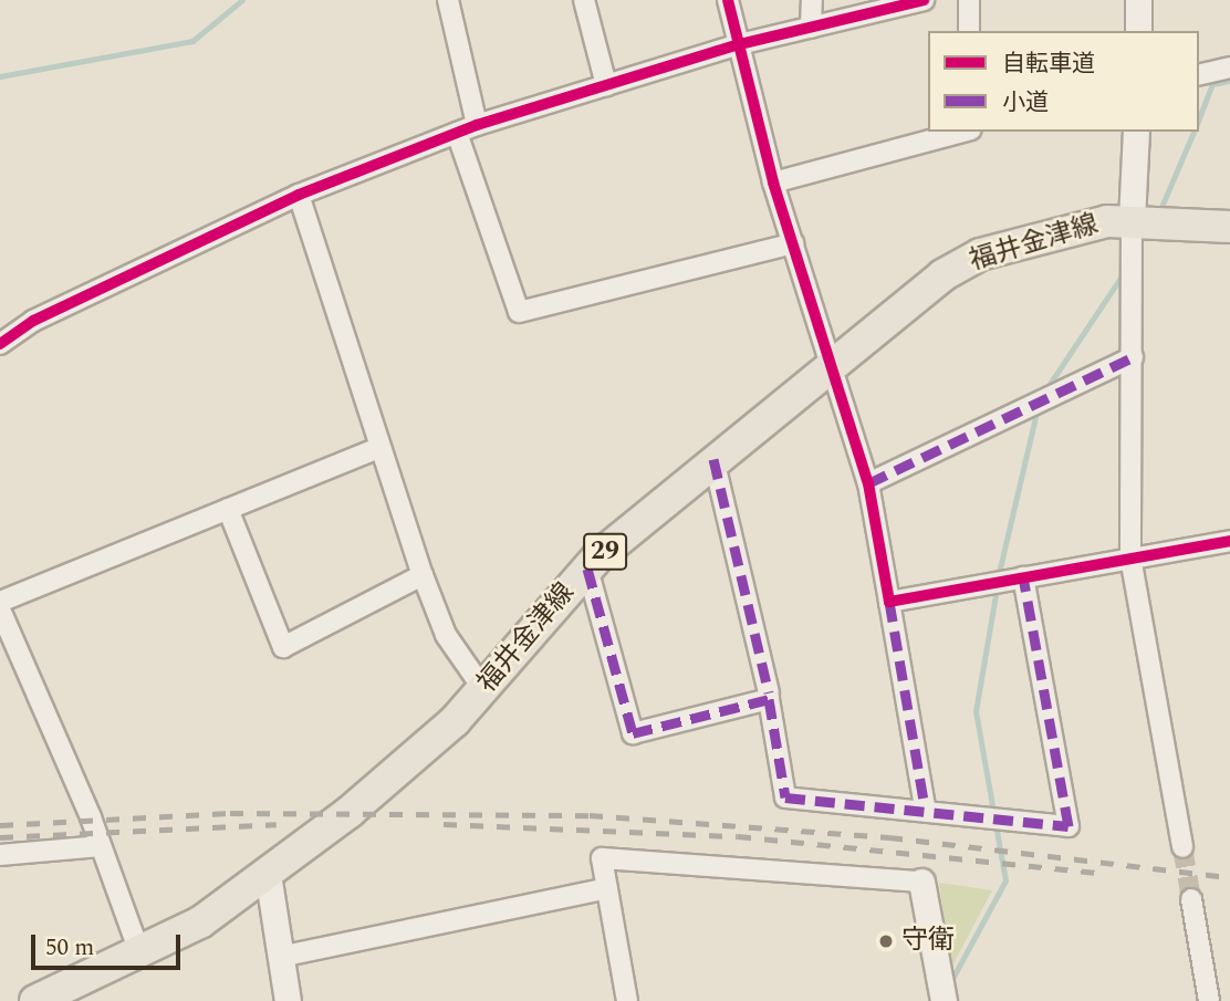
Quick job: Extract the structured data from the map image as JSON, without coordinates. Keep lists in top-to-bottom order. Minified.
{"streets":{"main road":["福井金津線","29"]},"places":["守衛"],"legend":["自転車道","小道"],"scale_bar":"50 m"}
